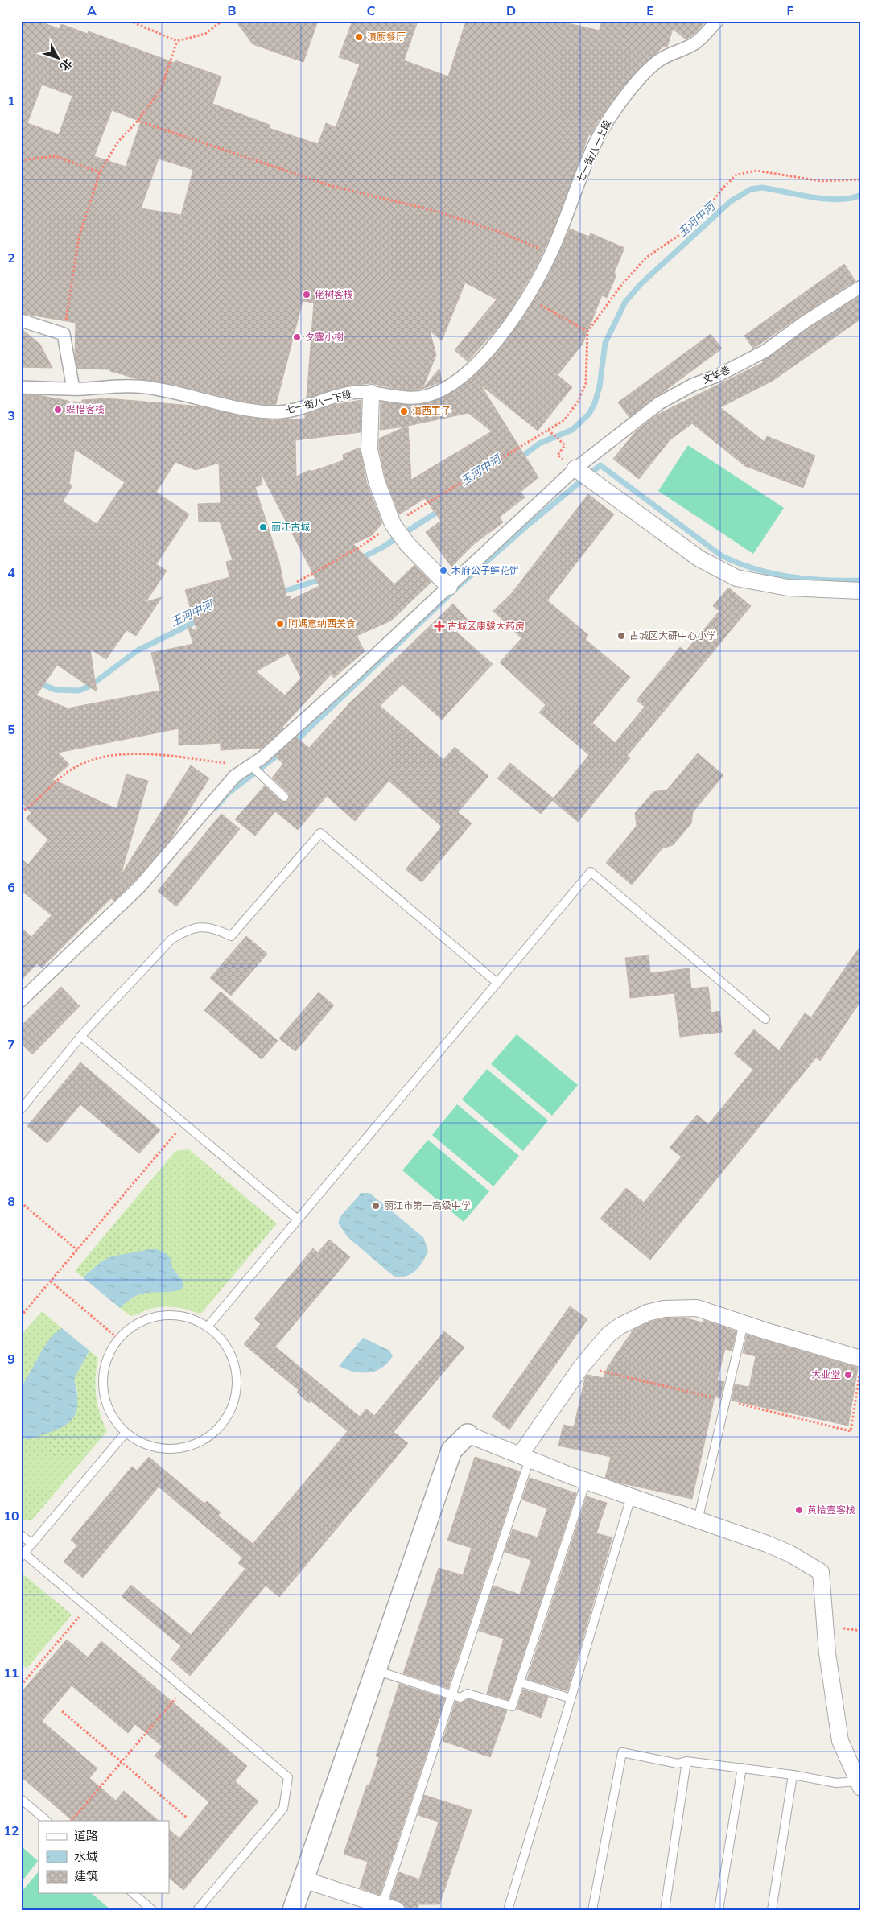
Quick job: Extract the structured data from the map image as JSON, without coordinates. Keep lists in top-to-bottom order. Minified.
{"streets":{"street":["七一街八一上段","文华巷","七一街八一下段"]},"crossings":[["七一街八一上段","七一街八一下段"]],"water":["玉河中河"],"places":{"other":["滇厨餐厅","佬树客栈","夕露小榭","蝶惜客栈","滇西王子","丽江古城","木府公子鲜花饼","阿媽意纳西美食","古城区大研中心小学","丽江市第一高级中学","大业堂","黄拾壹客栈"],"health":["古城区康骏大药房"]},"legend":["道路","水域","建筑"],"north":"bottom right","grid":{"columns":["A","B","C","D","E","F"],"rows":["1","2","3","4","5","6","7","8","9","10","11","12"]}}
